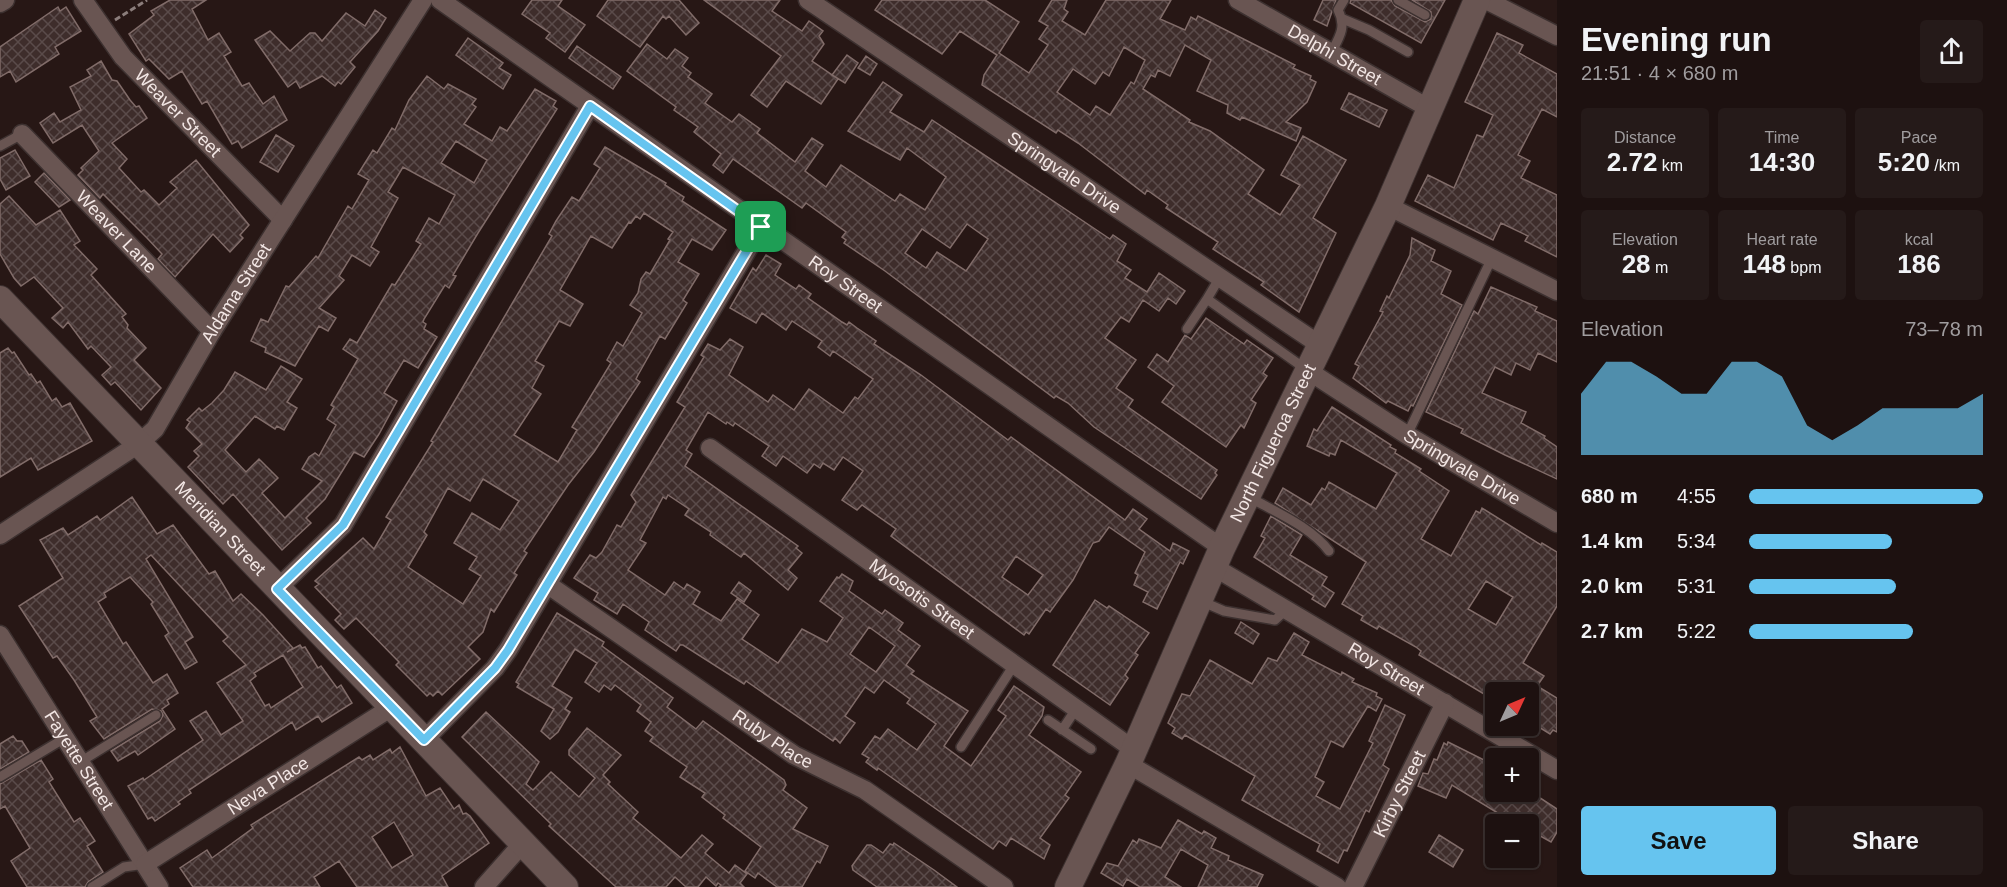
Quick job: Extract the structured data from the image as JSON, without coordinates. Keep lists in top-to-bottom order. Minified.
{"streets":{"main road":["North Figueroa Street","Meridian Street"],"street":["Delphi Street","Weaver Street","Springvale Drive","Weaver Lane","Roy Street","Aldama Street","Myosotis Street","Ruby Place","Fayette Street","Neva Place","Kirby Street"]},"crossings":[["Delphi Street","North Figueroa Street"],["Weaver Street","Aldama Street"],["Springvale Drive","North Figueroa Street"],["Weaver Lane","Aldama Street"],["Roy Street","North Figueroa Street"],["Roy Street","Kirby Street"],["Aldama Street","Meridian Street"],["North Figueroa Street","Myosotis Street"],["Meridian Street","Neva Place"],["Fayette Street","Neva Place"]],"north":"top right","page":{"heading":["Evening run","21:51 · 4 × 680 m"],"stats":[["Distance","2.72 km"],["Time","14:30"],["Pace","5:20 /km"],["Elevation","28 m"],["Heart rate","148 bpm"],["kcal","186"]],"chart":["Elevation","73–78 m"],"list":[{"name":"680 m","note":"4:55"},{"name":"1.4 km","note":"5:34"},{"name":"2.0 km","note":"5:31"},{"name":"2.7 km","note":"5:22"}],"map_buttons":["+","−"],"buttons":["Save","Share"]}}
